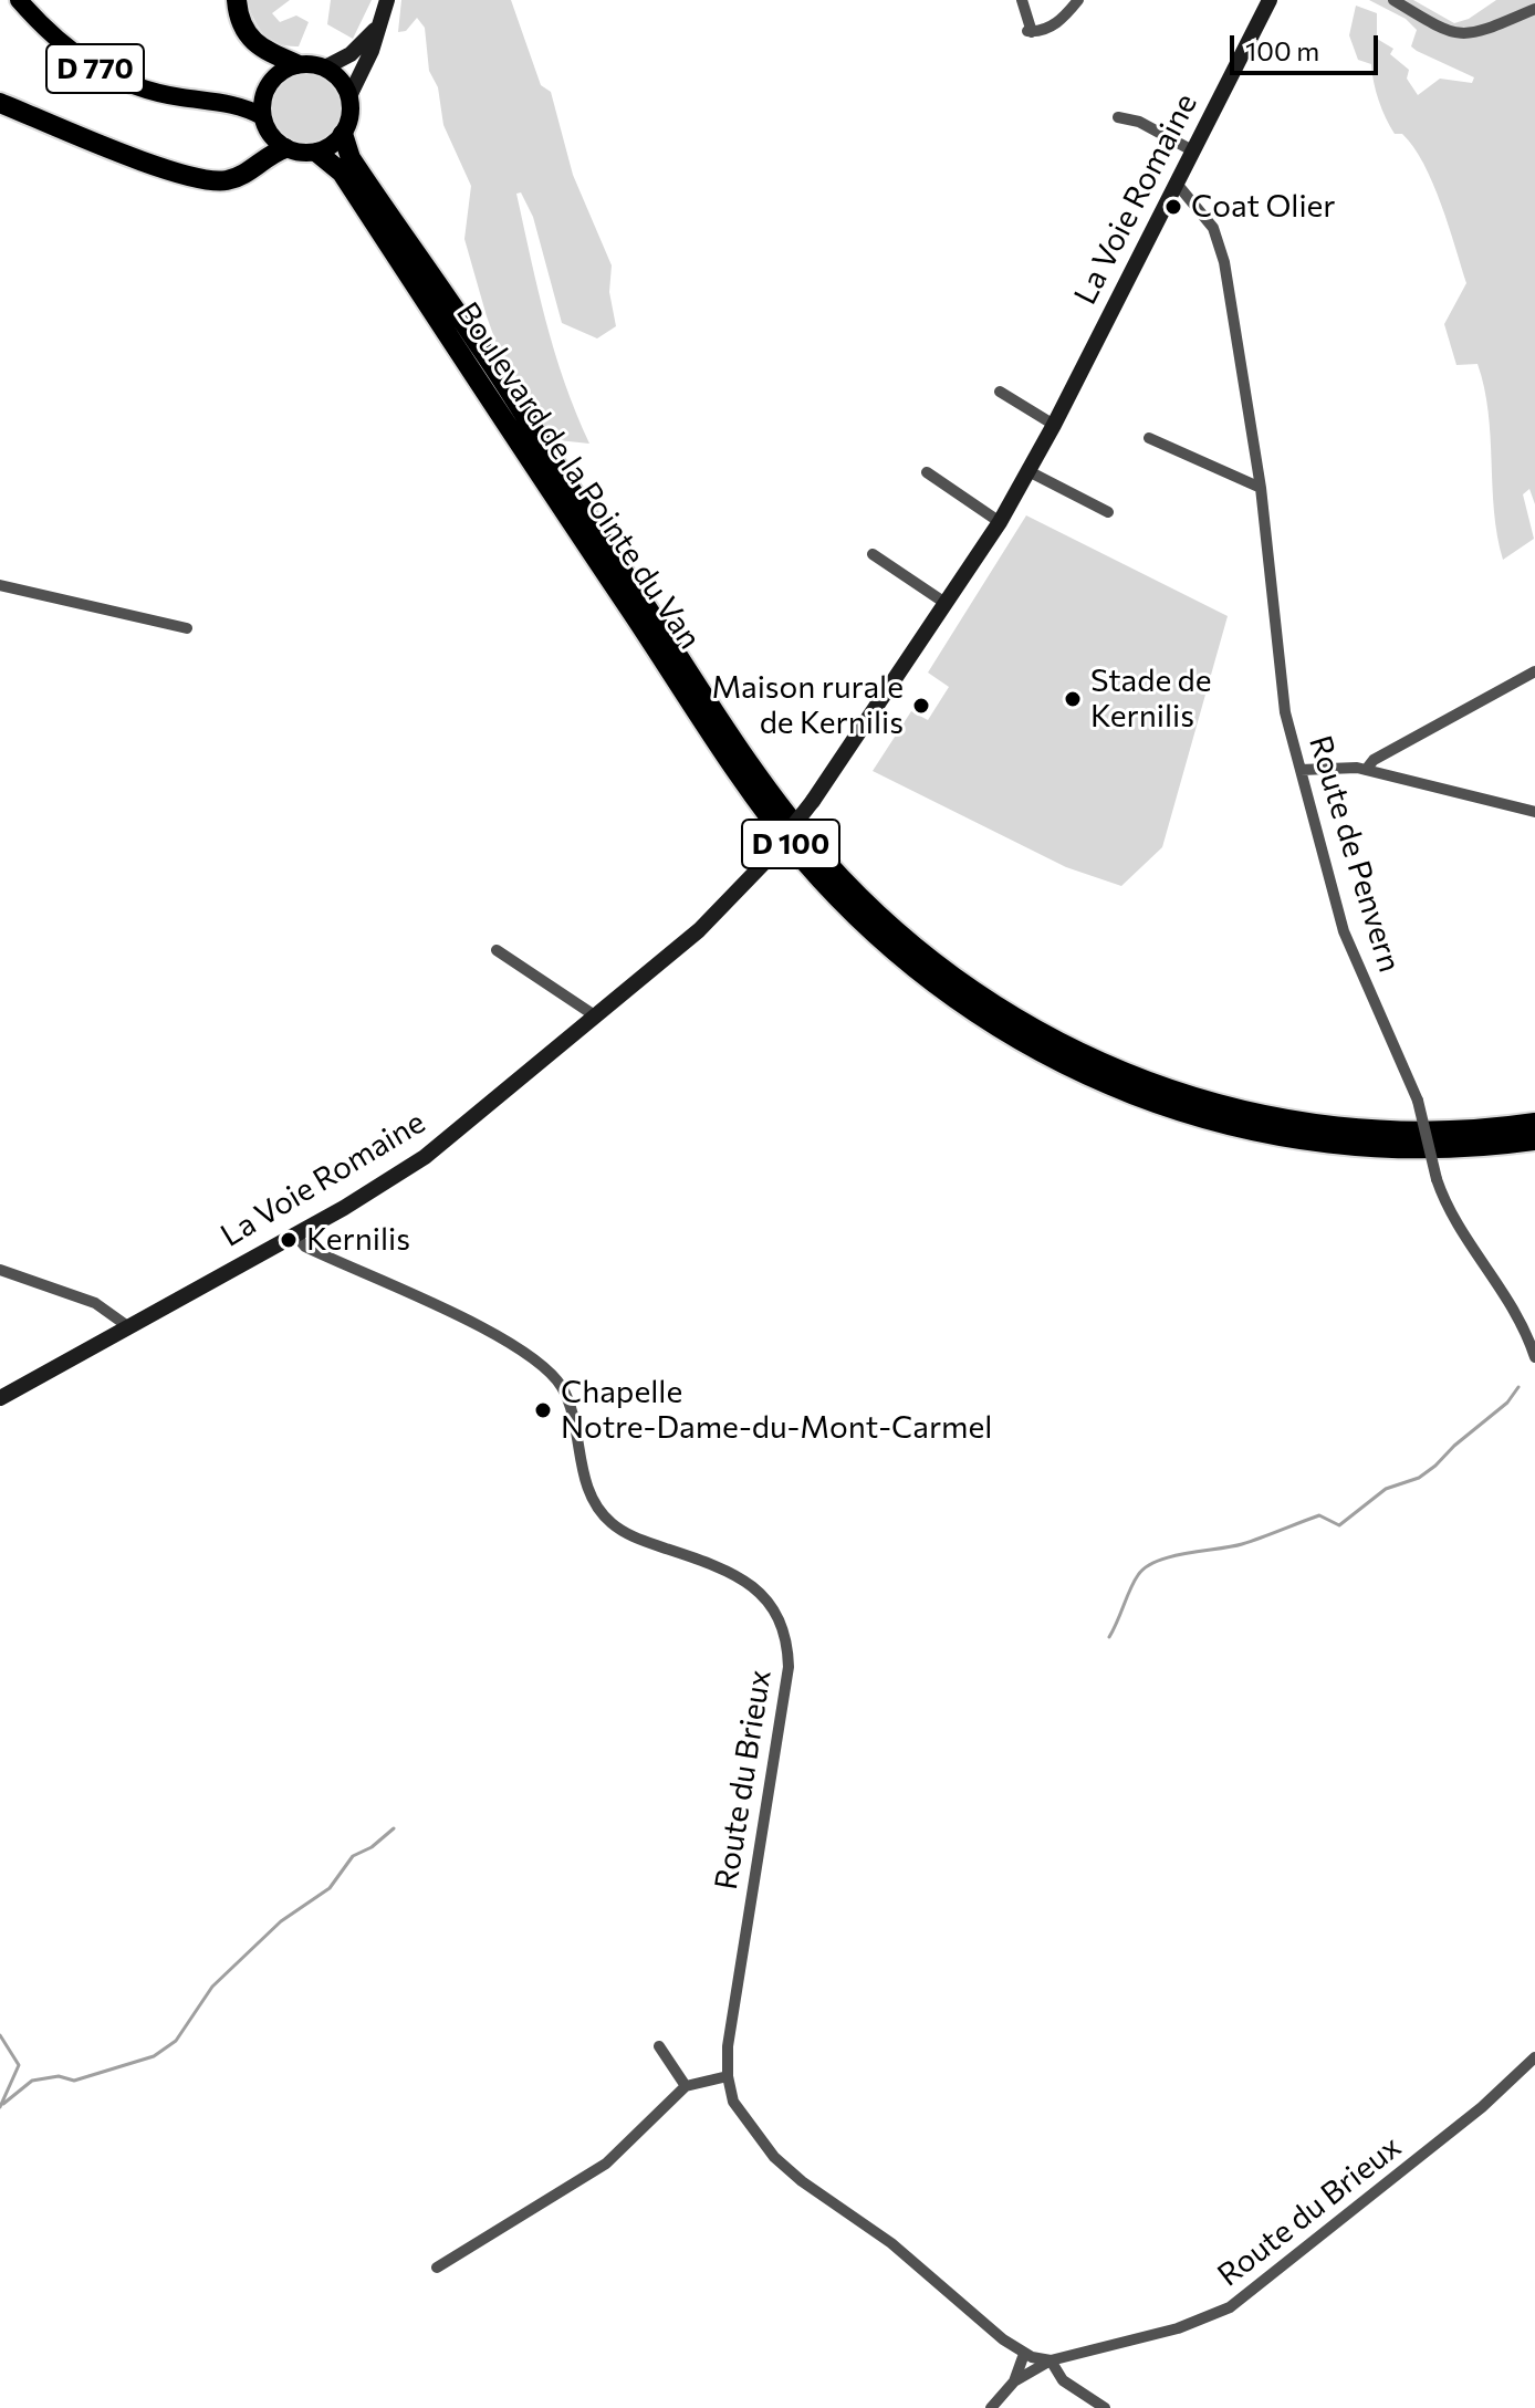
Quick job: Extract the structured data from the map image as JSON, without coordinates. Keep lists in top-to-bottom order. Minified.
{"streets":{"highway":["Boulevard de la Pointe du Van","D 100"],"main road":["D 770"],"street":["La Voie Romaine","Route de Penvern","Route du Brieux"]},"crossings":[["D 770","Boulevard de la Pointe du Van"],["La Voie Romaine","Route de Penvern"],["La Voie Romaine","Route du Brieux"]],"places":["Coat Olier","Stade de Kernilis","Maison rurale de Kernilis","Kernilis","Chapelle Notre-Dame-du-Mont-Carmel"],"scale_bar":"100 m"}
